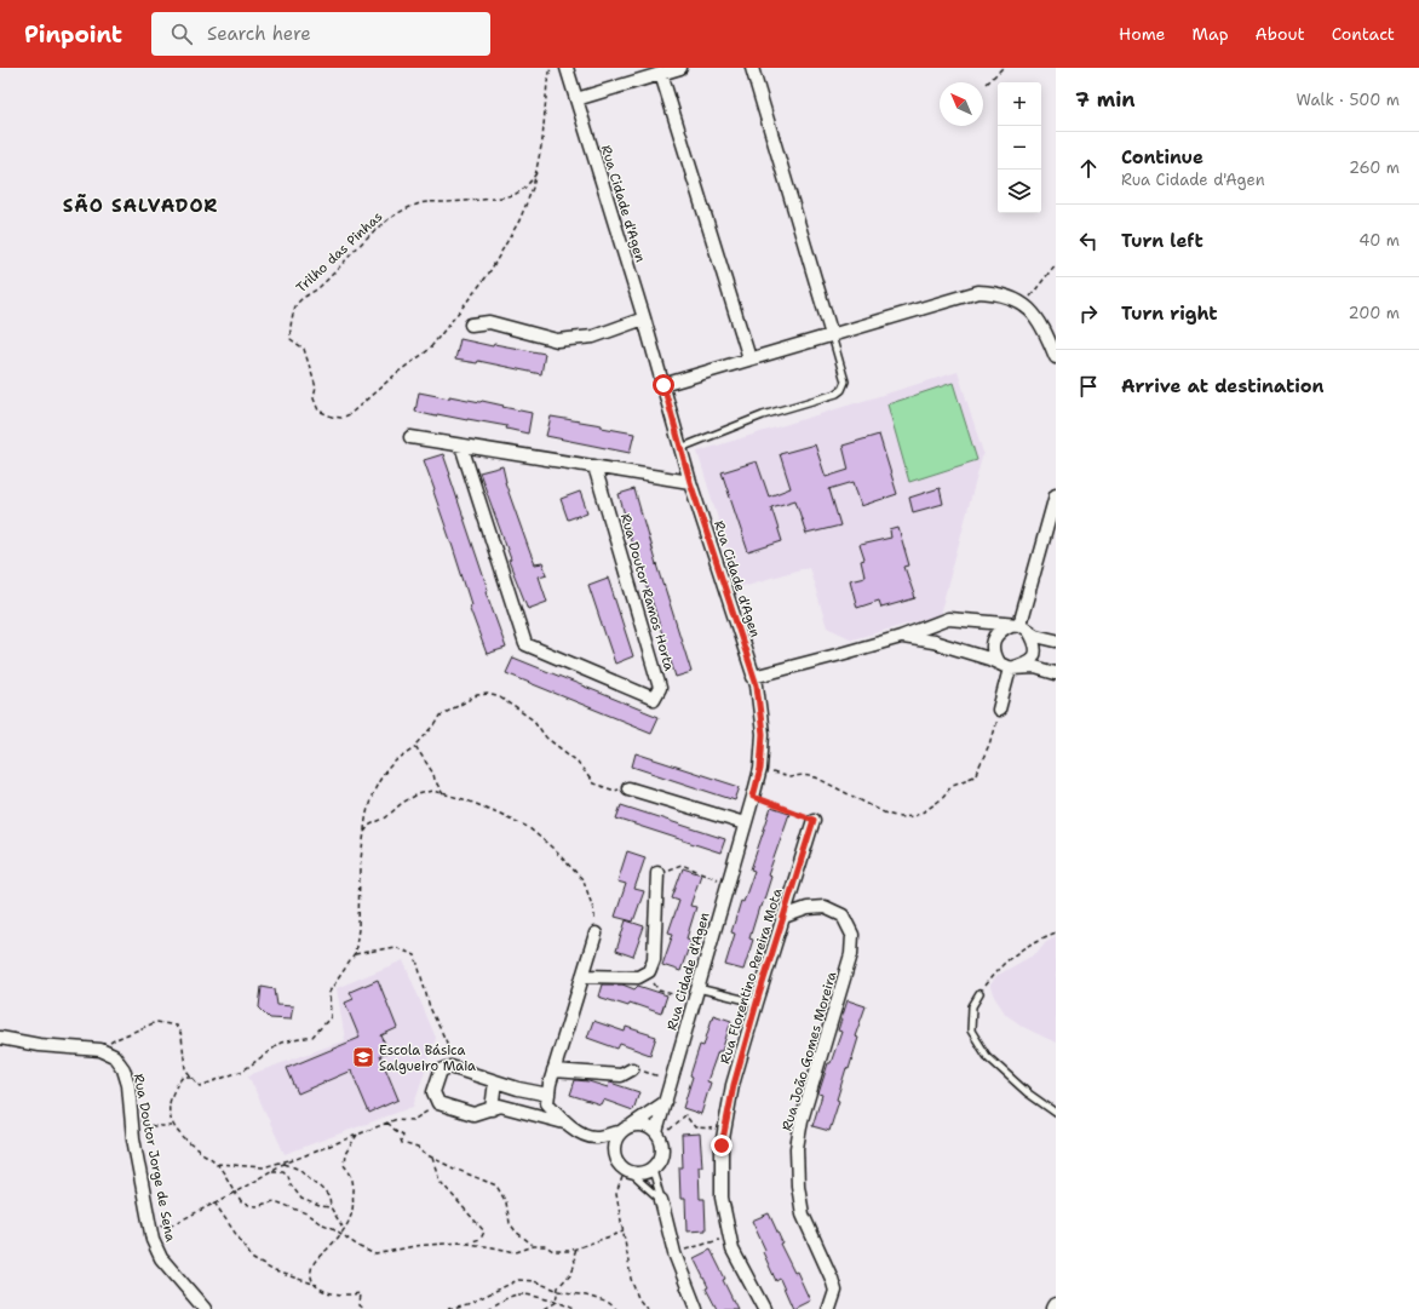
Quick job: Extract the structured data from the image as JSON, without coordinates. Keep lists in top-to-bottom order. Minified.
{"streets":{"street":["Rua Cidade d'Agen","Rua Doutor Ramos Horta","Rua Florentino Pereira Mota","Rua João Gomes Moreira","Rua Doutor Jorge de Sena"],"path":["Trilho das Pinhas"]},"crossings":[["Rua Florentino Pereira Mota","Rua João Gomes Moreira"]],"districts":["SÃO SALVADOR"],"places":{"school or university":["Escola Básica Salgueiro Maia"]},"north":"top left","page":{"header":"Pinpoint","search":"Search here","nav":["Home","Map","About","Contact"],"heading":["7 min","Walk · 500 m"],"map_buttons":["+","−"],"list":[["Continue","Rua Cidade d'Agen","260 m"],["Turn left","40 m"],["Turn right","200 m"],"Arrive at destination"]}}
